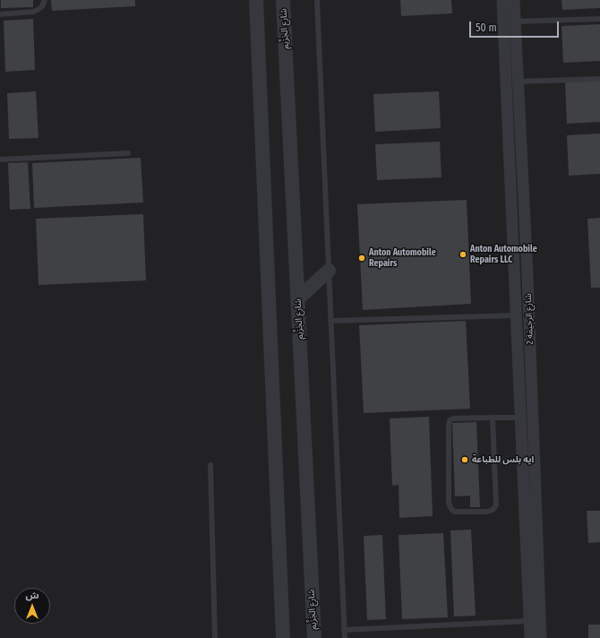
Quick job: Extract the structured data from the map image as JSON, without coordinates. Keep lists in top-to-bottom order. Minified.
{"streets":{"street":["شارع الجَزِّيم","شارع الرخيمَة 2"]},"places":["Anton Automobile Repairs LLC","Anton Automobile Repairs","ايه بلس للطباعة"],"scale_bar":"50 m","north":"top"}
